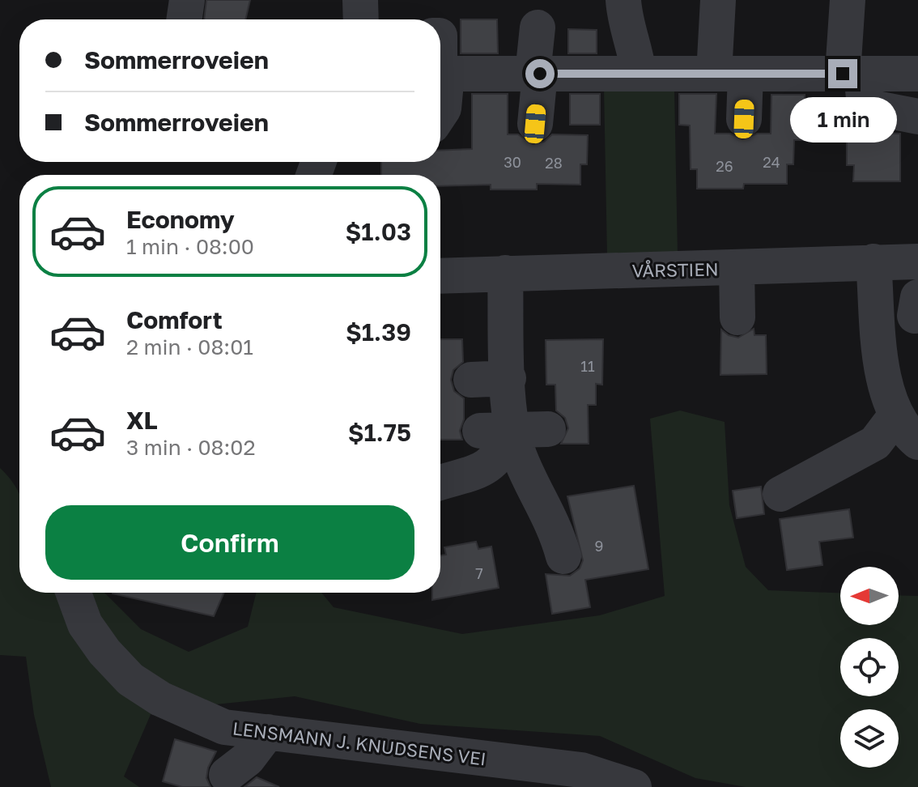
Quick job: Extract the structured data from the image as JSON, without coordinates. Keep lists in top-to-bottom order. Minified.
{"streets":{"street":["VÅRSTIEN","LENSMANN J. KNUDSENS VEI"]},"house_numbers":["30","24","28","26","11","9","7"],"north":"left","page":{"banner":["Sommerroveien","Sommerroveien"],"bubble":"1 min","list":[{"name":"Economy","note":"1 min · 08:00","value":"$1.03"},{"name":"Comfort","note":"2 min · 08:01","value":"$1.39"},{"name":"XL","note":"3 min · 08:02","value":"$1.75"}],"buttons":"Confirm"}}
